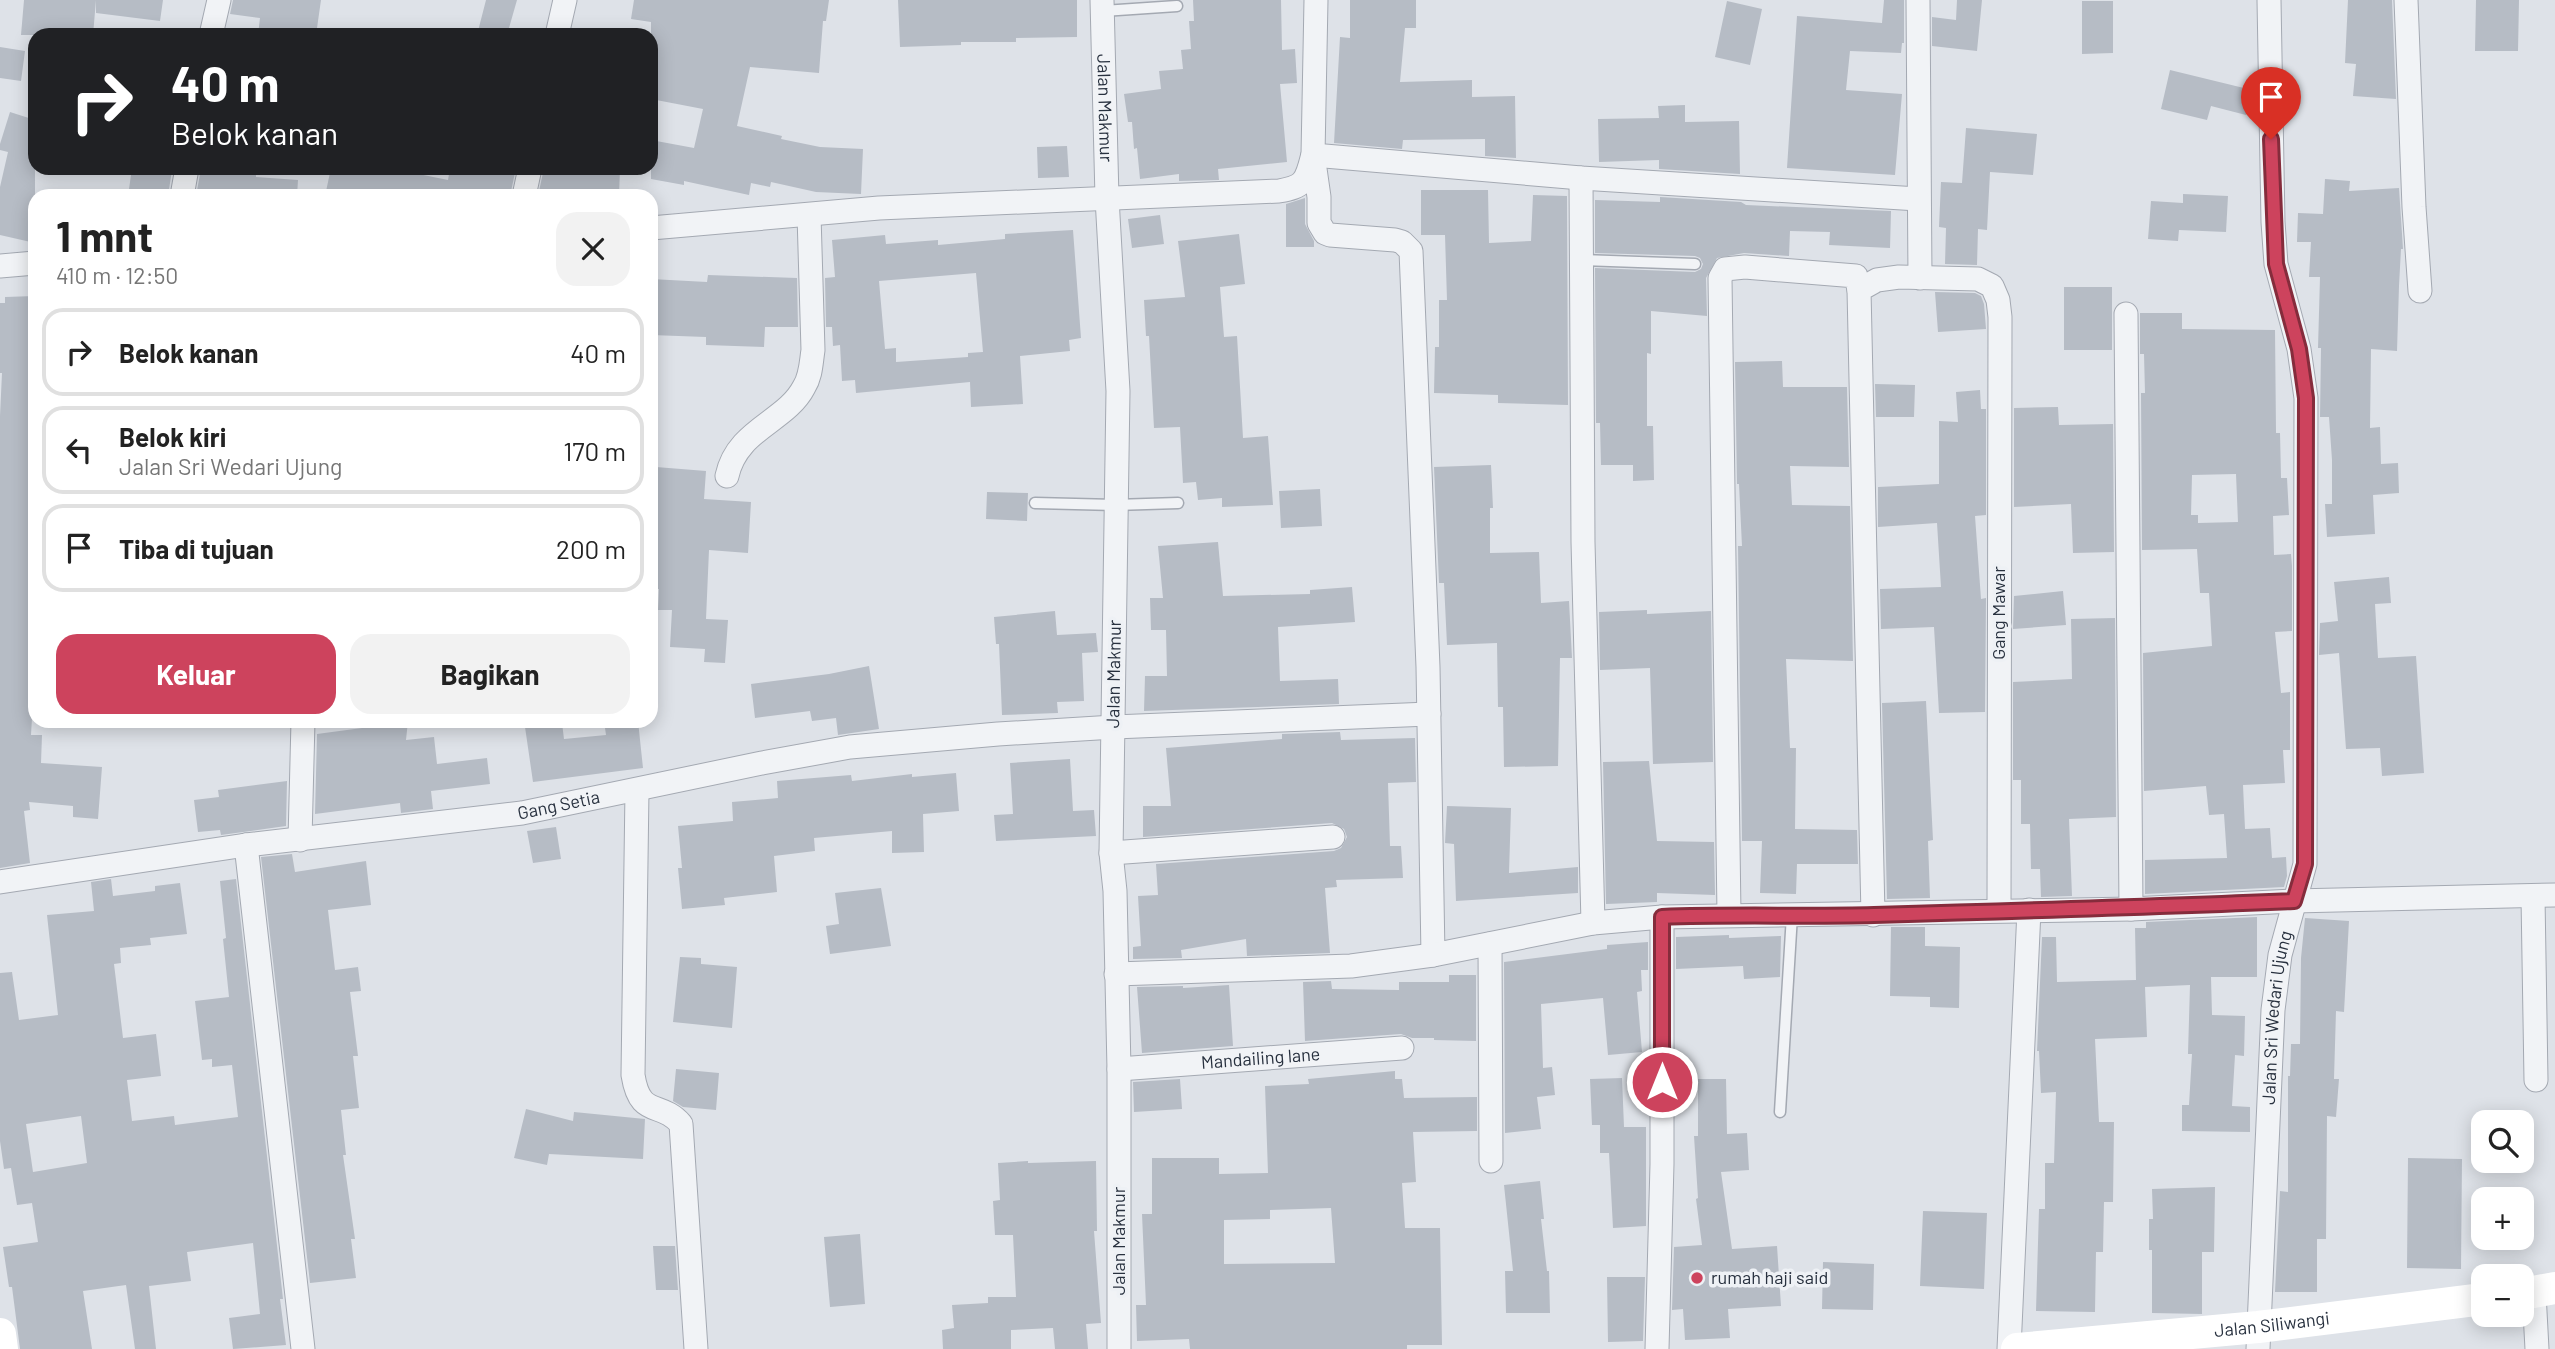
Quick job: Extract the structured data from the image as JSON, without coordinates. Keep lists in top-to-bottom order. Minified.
{"streets":{"street":["Jalan Makmur","Gang Mawar","Gang Setia","Jalan Sri Wedari Ujung","Mandailing lane","Jalan Siliwangi"]},"crossings":[["Jalan Makmur","Gang Setia"],["Jalan Makmur","Mandailing lane"],["Jalan Sri Wedari Ujung","Jalan Siliwangi"]],"places":["rumah haji said"],"page":{"turn":["40 m","Belok kanan"],"heading":["1 mnt","410 m · 12:50"],"list":[{"name":"Belok kanan","value":"40 m"},{"name":"Belok kiri","note":"Jalan Sri Wedari Ujung","value":"170 m"},{"name":"Tiba di tujuan","value":"200 m"}],"buttons":["Keluar","Bagikan"],"map_buttons":["+","−"]}}
